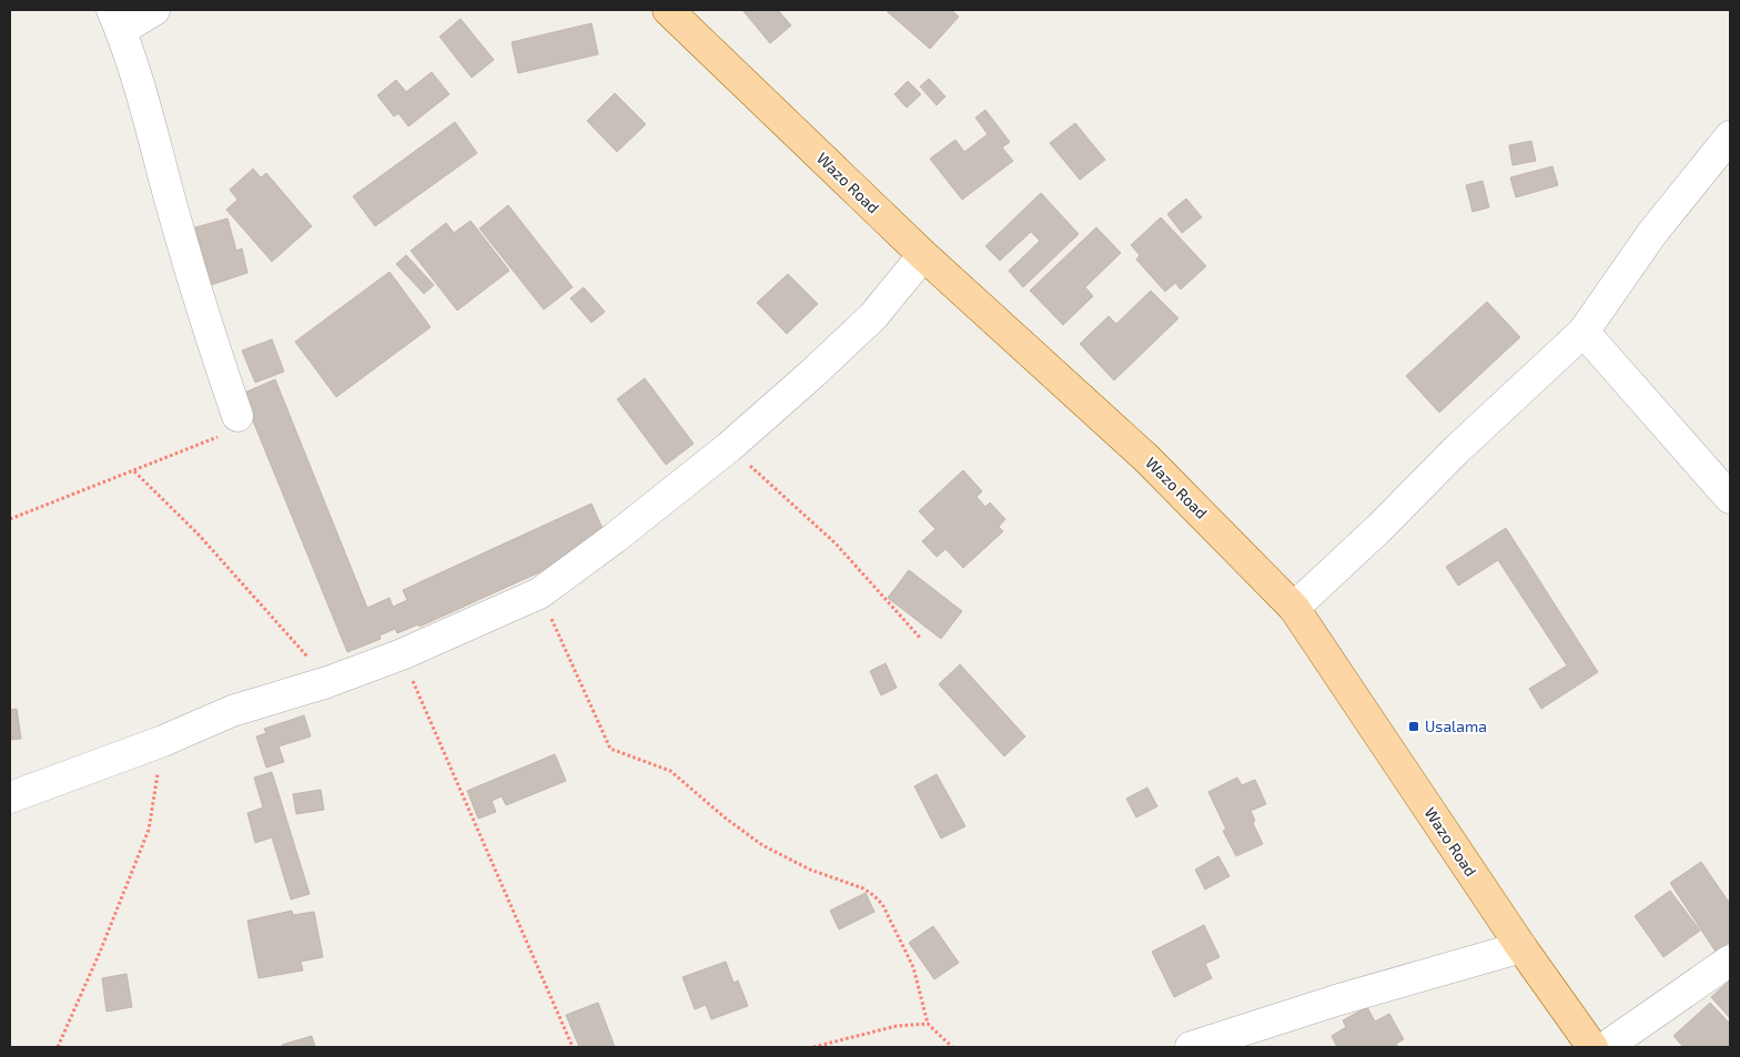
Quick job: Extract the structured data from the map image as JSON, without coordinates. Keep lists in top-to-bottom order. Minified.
{"streets":{"main road":["Wazo Road"]},"places":{"transit":["Usalama"]}}
